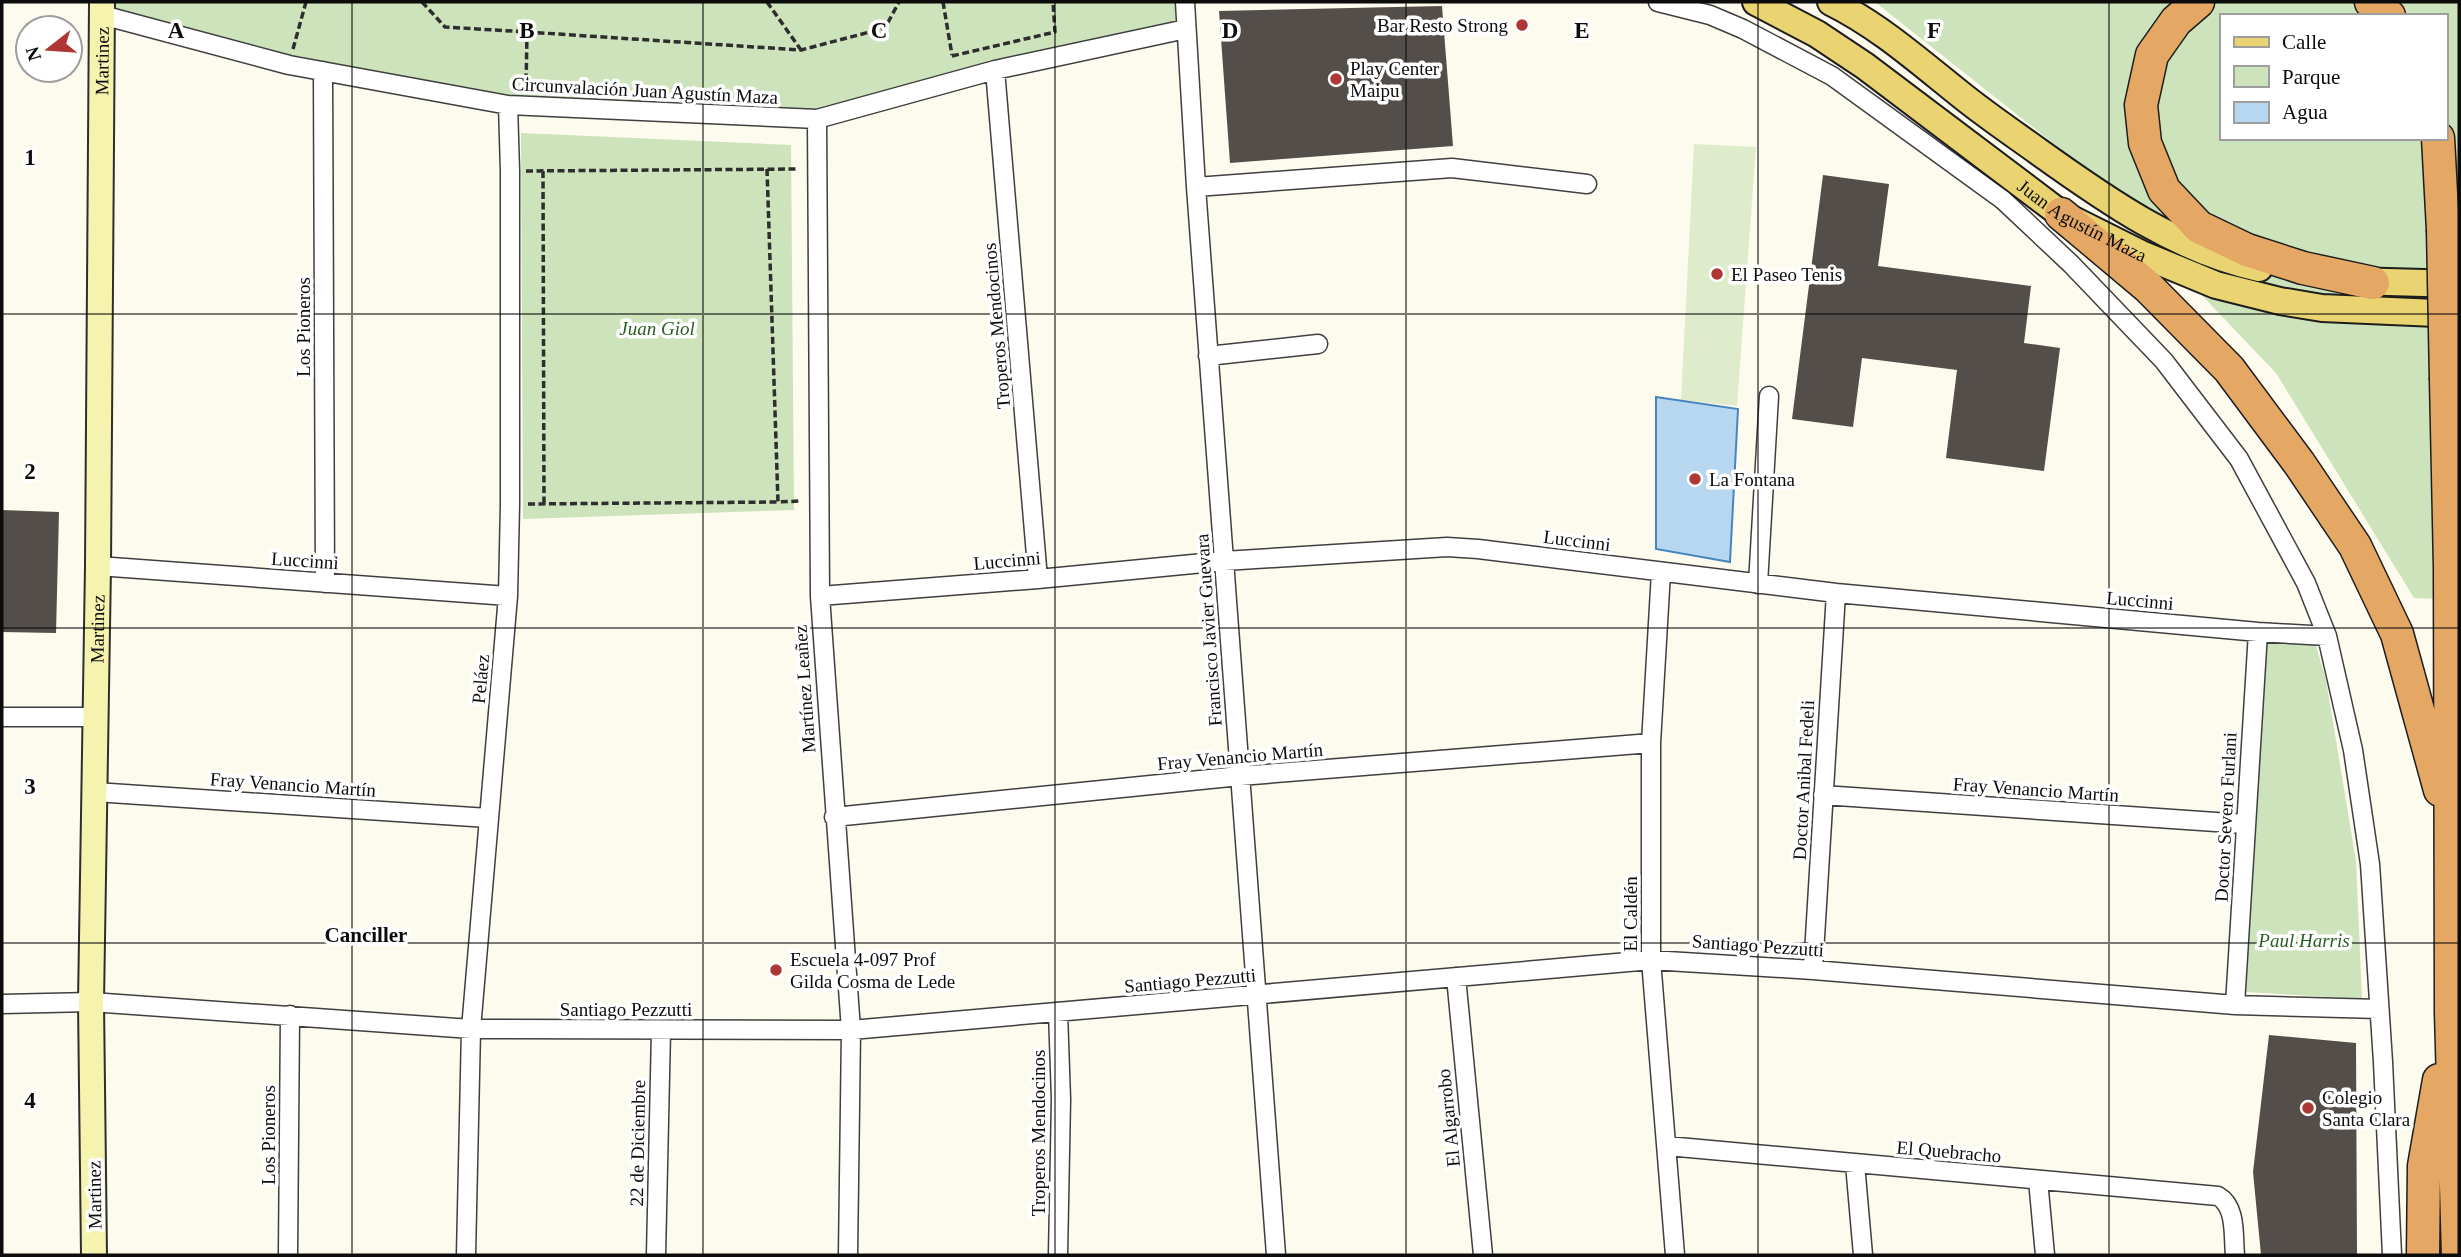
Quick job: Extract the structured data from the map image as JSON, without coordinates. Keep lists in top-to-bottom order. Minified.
{"streets":{"main road":["Juan Agustín Maza"],"street":["Martinez","Circunvalación Juan Agustín Maza","Troperos Mendocinos","Los Pioneros","Luccinni","Francisco Javier Guevara","Peláez","Martínez Leañez","Fray Venancio Martín","Doctor Anibal Fedeli","Doctor Severo Furlani","El Caldén","Santiago Pezzutti","El Algarrobo","22 de Diciembre","El Quebracho"]},"crossings":[["Martinez","Circunvalación Juan Agustín Maza"],["Martinez","Luccinni"],["Martinez","Fray Venancio Martín"],["Martinez","Santiago Pezzutti"],["Circunvalación Juan Agustín Maza","Troperos Mendocinos"],["Circunvalación Juan Agustín Maza","Los Pioneros"],["Circunvalación Juan Agustín Maza","Francisco Javier Guevara"],["Circunvalación Juan Agustín Maza","Peláez"],["Circunvalación Juan Agustín Maza","Martínez Leañez"],["Troperos Mendocinos","Luccinni"],["Troperos Mendocinos","Santiago Pezzutti"],["Los Pioneros","Luccinni"],["Los Pioneros","Santiago Pezzutti"],["Luccinni","Francisco Javier Guevara"],["Luccinni","Peláez"],["Luccinni","Martínez Leañez"],["Luccinni","Doctor Anibal Fedeli"],["Luccinni","Doctor Severo Furlani"],["Luccinni","El Caldén"],["Francisco Javier Guevara","Fray Venancio Martín"],["Francisco Javier Guevara","Santiago Pezzutti"],["Peláez","Fray Venancio Martín"],["Peláez","Santiago Pezzutti"],["Martínez Leañez","Fray Venancio Martín"],["Martínez Leañez","Santiago Pezzutti"],["Fray Venancio Martín","Doctor Anibal Fedeli"],["Fray Venancio Martín","Doctor Severo Furlani"],["Fray Venancio Martín","El Caldén"],["Doctor Anibal Fedeli","Santiago Pezzutti"],["Doctor Severo Furlani","Santiago Pezzutti"],["El Caldén","Santiago Pezzutti"],["El Caldén","El Quebracho"],["Santiago Pezzutti","El Algarrobo"],["Santiago Pezzutti","22 de Diciembre"]],"districts":["Canciller"],"parks":["Juan Giol","Paul Harris"],"places":["Bar Resto Strong","Play Center Maipu","El Paseo Tenis","La Fontana","Escuela 4-097 Prof Gilda Cosma de Lede","Colegio Santa Clara"],"legend":["Calle","Parque","Agua"],"north":"left","grid":{"columns":["A","B","C","D","E","F"],"rows":["1","2","3","4"]}}
